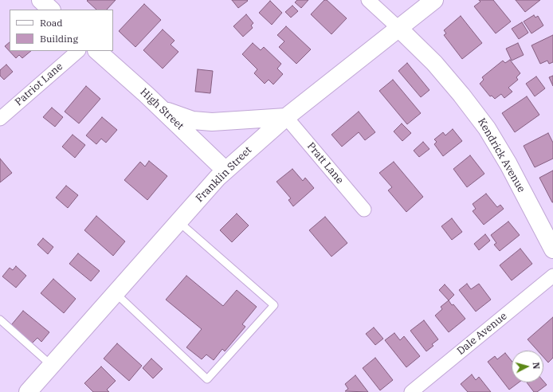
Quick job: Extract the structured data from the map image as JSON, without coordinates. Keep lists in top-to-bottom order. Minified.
{"streets":{"street":["Patriot Lane","High Street","Kendrick Avenue","Pratt Lane","Franklin Street","Dale Avenue"]},"crossings":[["High Street","Franklin Street"],["Kendrick Avenue","Franklin Street"],["Pratt Lane","Franklin Street"]],"legend":["Road","Building"],"north":"right"}
